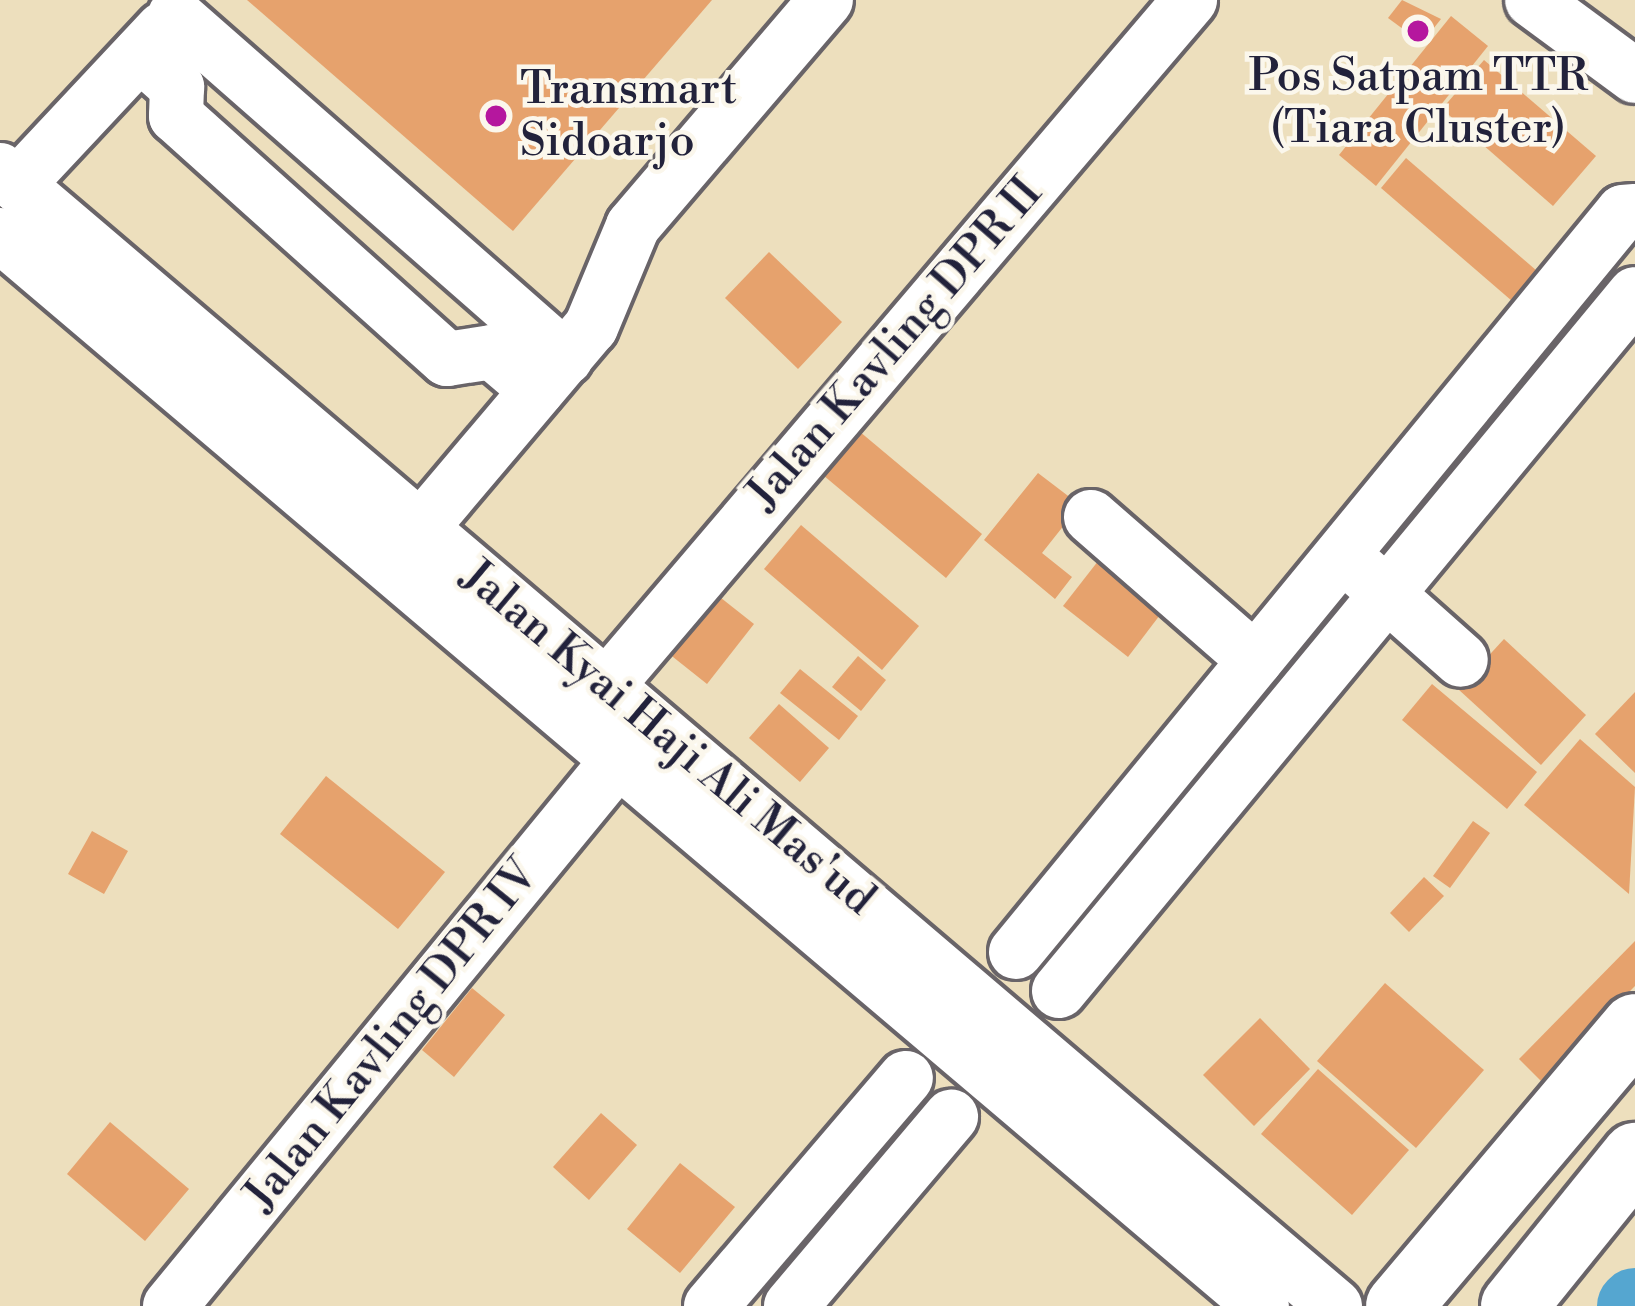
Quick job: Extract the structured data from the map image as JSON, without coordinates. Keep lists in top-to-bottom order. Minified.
{"streets":{"street":["Jalan Kavling DPR II","Jalan Kyai Haji Ali Mas'ud","Jalan Kavling DPR IV"]},"crossings":[["Jalan Kavling DPR II","Jalan Kyai Haji Ali Mas'ud"],["Jalan Kyai Haji Ali Mas'ud","Jalan Kavling DPR IV"]],"places":["Pos Satpam TTR (Tiara Cluster)","Transmart Sidoarjo"]}
